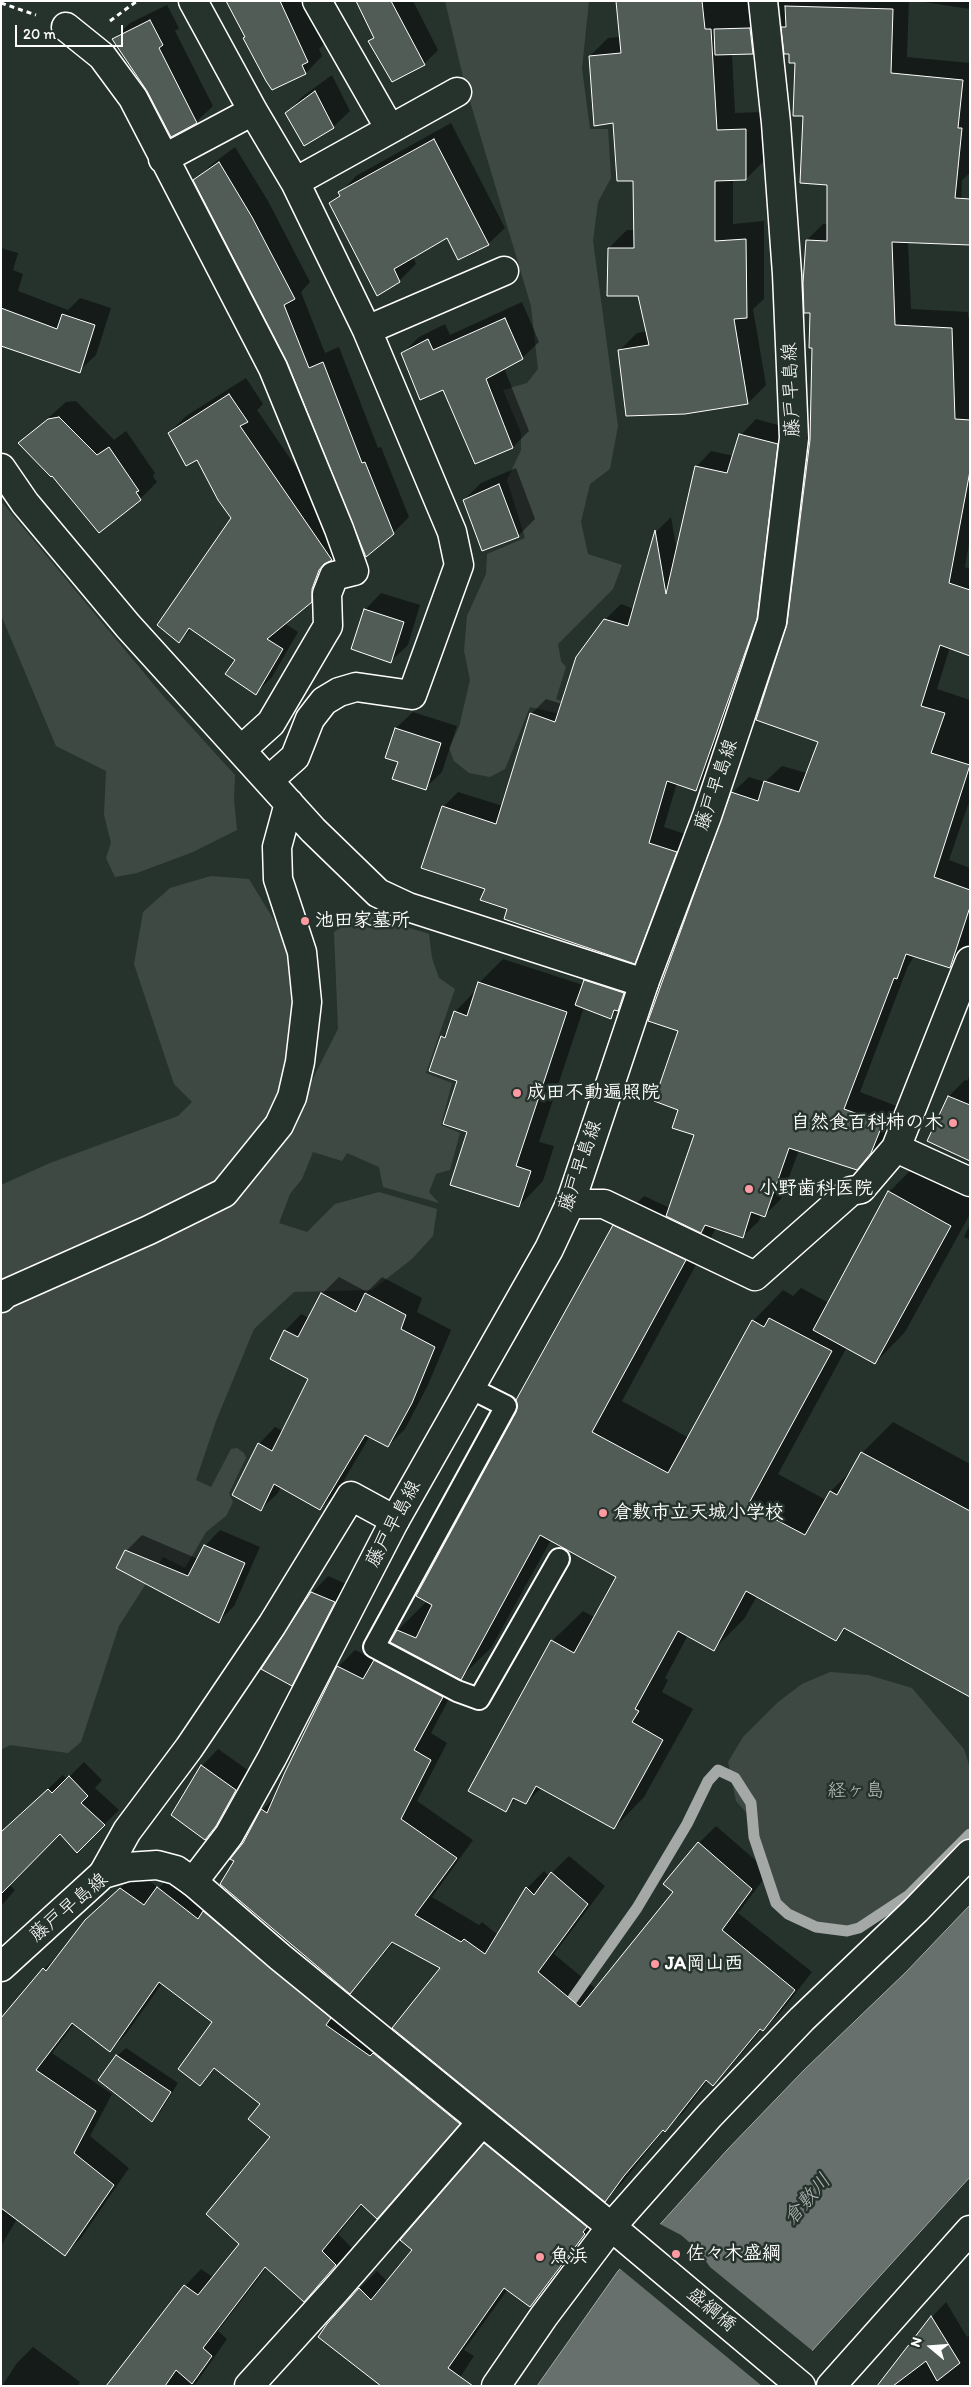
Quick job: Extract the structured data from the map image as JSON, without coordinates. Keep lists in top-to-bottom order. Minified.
{"streets":{"street":["藤戸早島線","盛綱橋"]},"crossings":[["藤戸早島線","盛綱橋"]],"water":["倉敷川"],"parks":["経ヶ島"],"places":["池田家墓所","成田不動遍照院","自然食百科柿の木","小野歯科医院","倉敷市立天城小学校","JA岡山西","佐々木盛綱","魚浜"],"scale_bar":"20 m","north":"left"}
